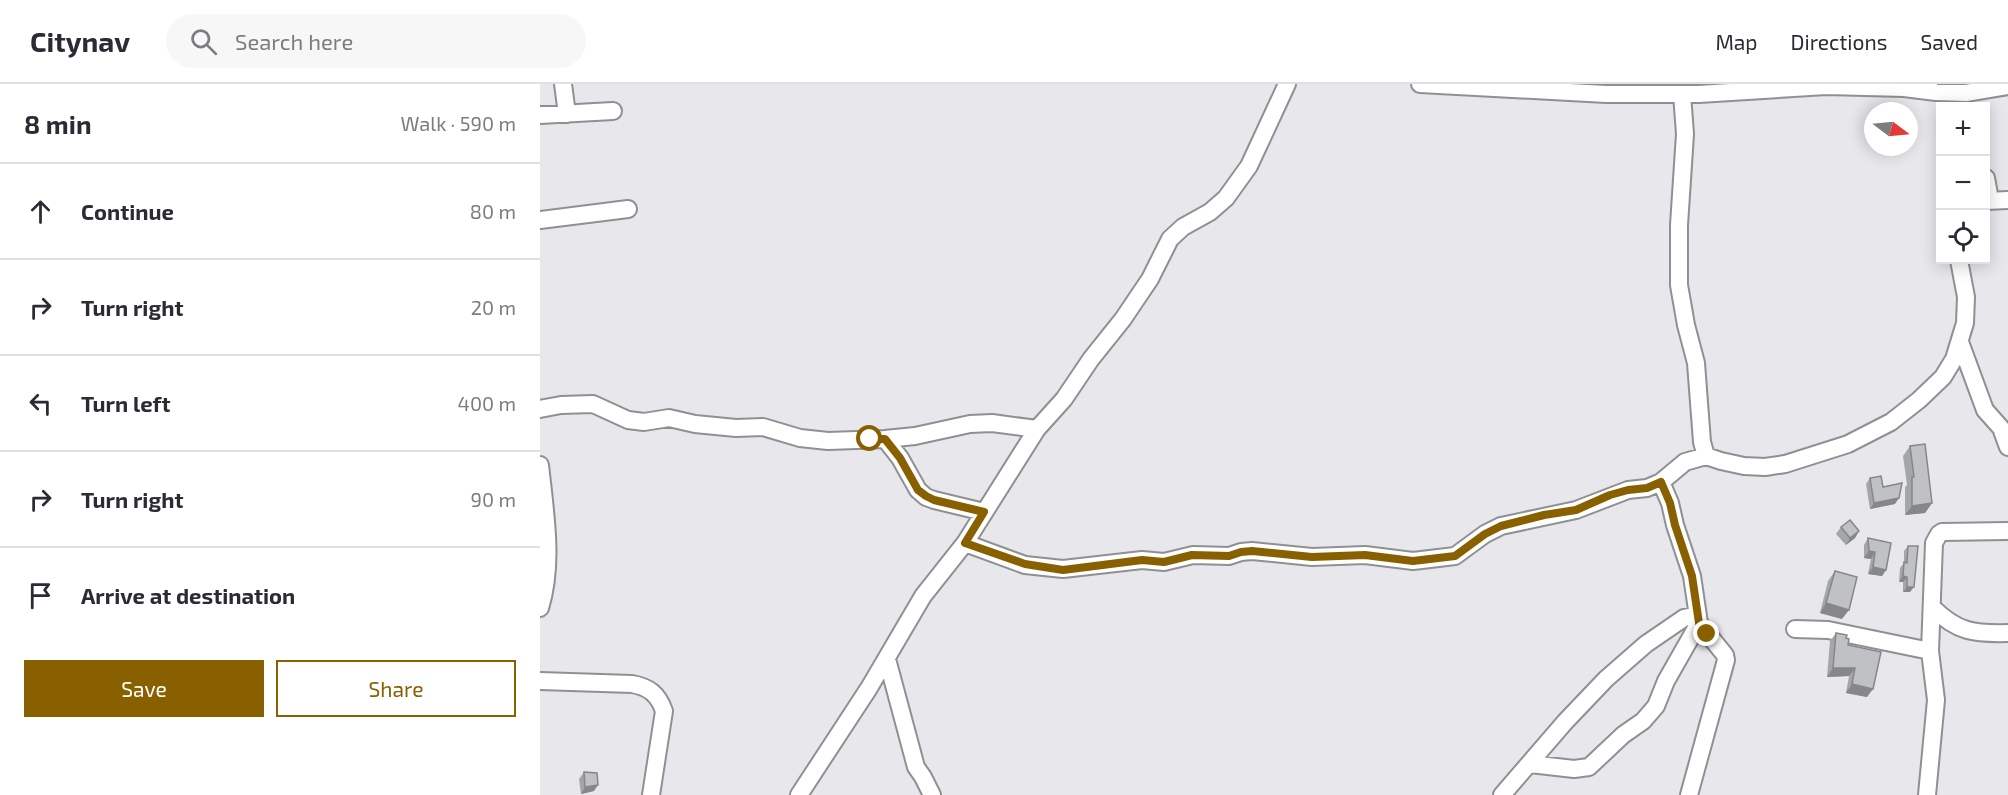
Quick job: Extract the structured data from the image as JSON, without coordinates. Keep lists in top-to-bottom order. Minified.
{"north":"right","page":{"header":"Citynav","search":"Search here","nav":["Map","Directions","Saved"],"heading":["8 min","Walk · 590 m"],"map_buttons":["+","−"],"list":[["Continue","80 m"],["Turn right","20 m"],["Turn left","400 m"],["Turn right","90 m"],"Arrive at destination"],"buttons":["Save","Share"]}}
